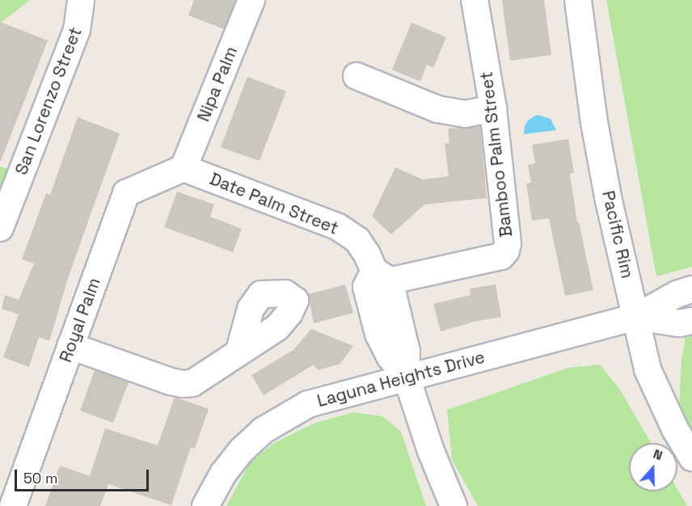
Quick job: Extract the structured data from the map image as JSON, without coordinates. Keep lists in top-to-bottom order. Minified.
{"streets":{"street":["Nipa Palm","San Lorenzo Street","Bamboo Palm Street","Date Palm Street","Pacific Rim","Royal Palm","Laguna Heights Drive"]},"crossings":[["Nipa Palm","Date Palm Street"],["Nipa Palm","Royal Palm"],["Bamboo Palm Street","Date Palm Street"],["Date Palm Street","Royal Palm"],["Date Palm Street","Laguna Heights Drive"],["Pacific Rim","Laguna Heights Drive"]],"scale_bar":"50 m","north":"top"}
